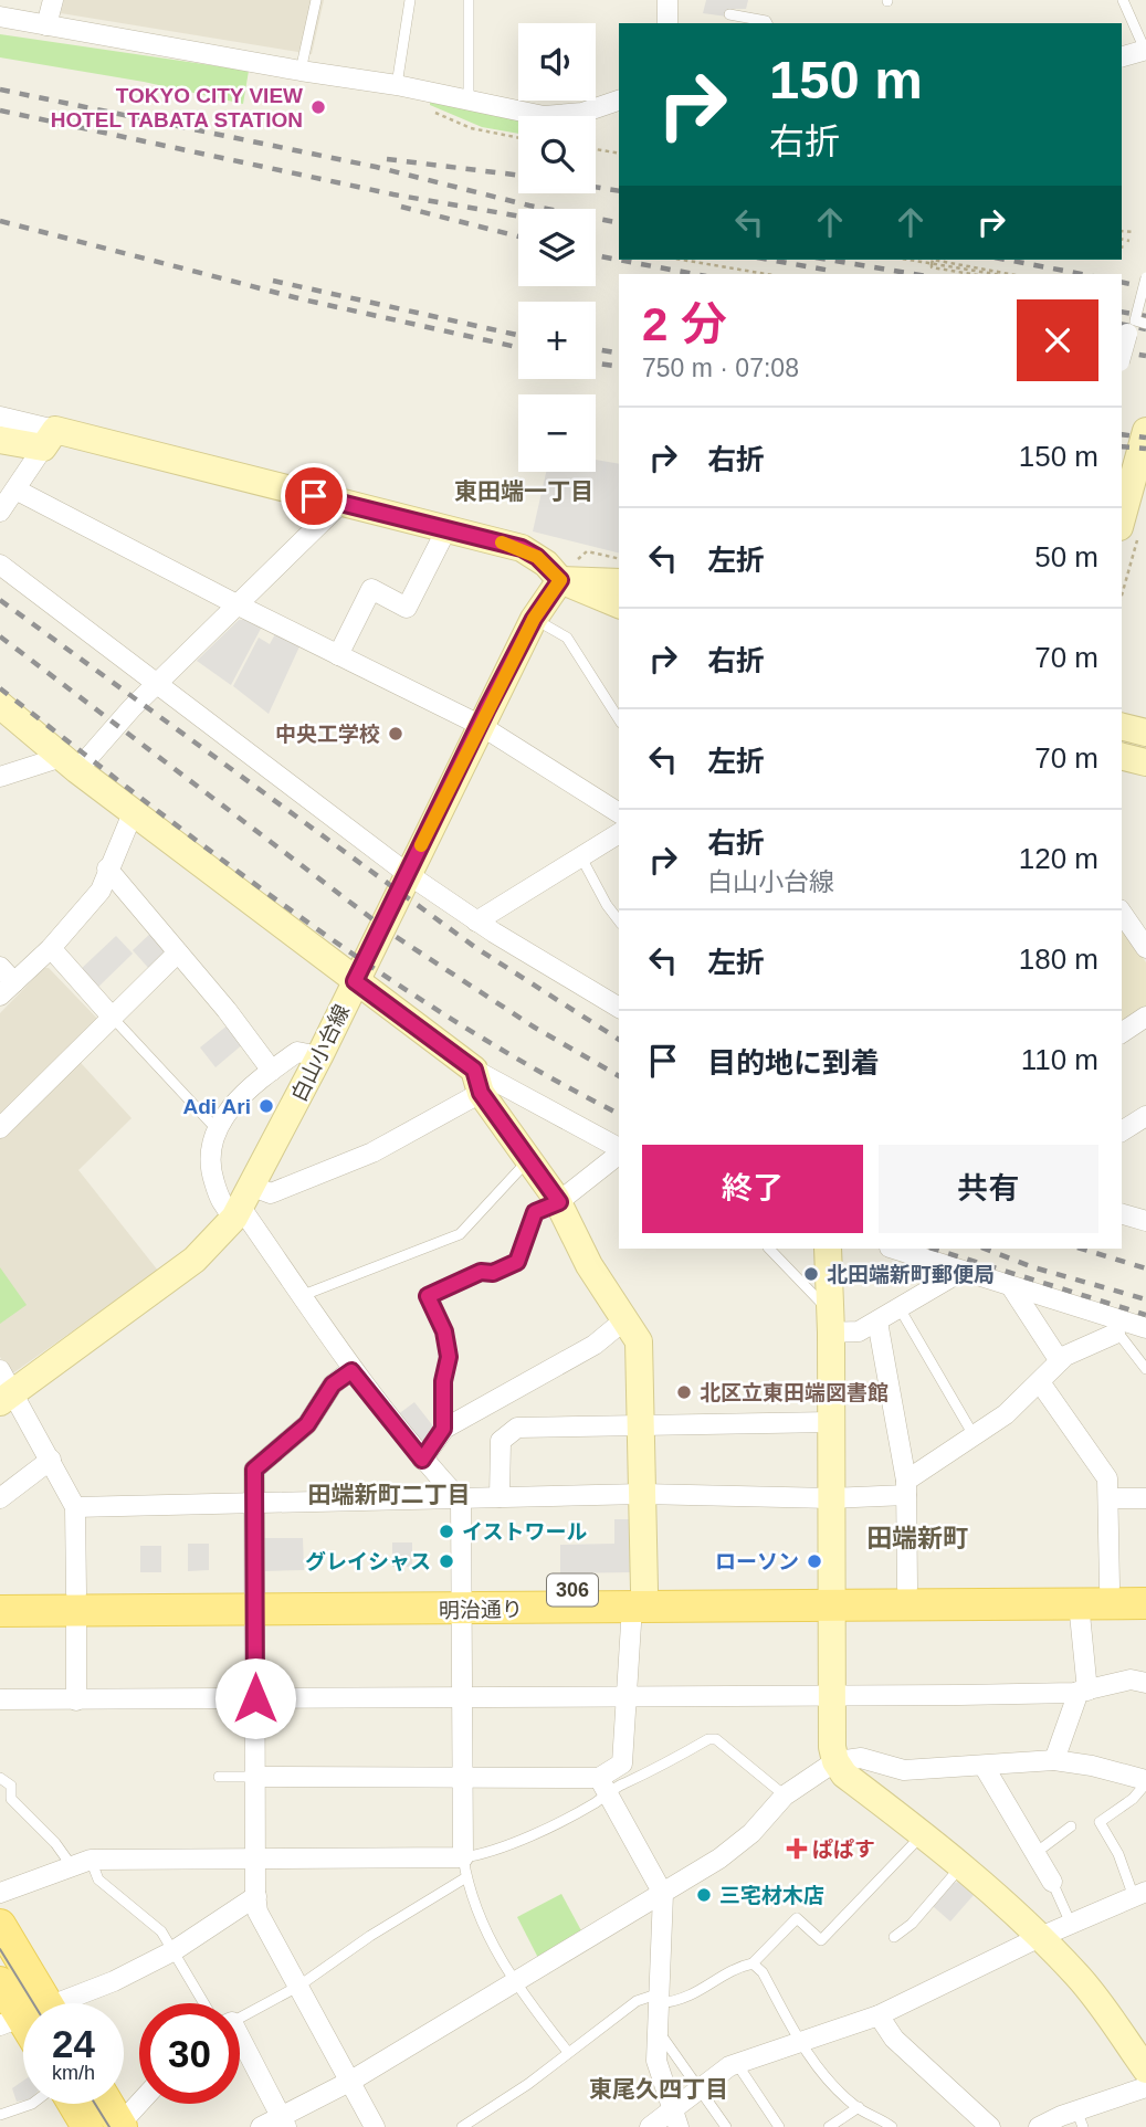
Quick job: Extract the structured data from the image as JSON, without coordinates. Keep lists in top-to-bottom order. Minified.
{"streets":{"main road":["306","明治通り"],"street":["白山小台線"]},"districts":["東田端一丁目","田端新町二丁目","田端新町","東尾久四丁目"],"places":{"other":["TOKYO CITY VIEW HOTEL TABATA STATION","中央工学校","Adi Ari","北田端新町郵便局","北区立東田端図書館","イストワール","グレイシャス","ローソン","三宅材木店"],"health":["ぱぱす"]},"page":{"map_buttons":["+","−"],"turn":["150 m","右折"],"heading":["2 分","750 m · 07:08"],"list":[{"name":"右折","value":"150 m"},{"name":"左折","value":"50 m"},{"name":"右折","value":"70 m"},{"name":"左折","value":"70 m"},{"name":"右折","note":"白山小台線","value":"120 m"},{"name":"左折","value":"180 m"},{"name":"目的地に到着","value":"110 m"}],"buttons":["終了","共有"],"speed":"24 km/h","limit":"30"}}
